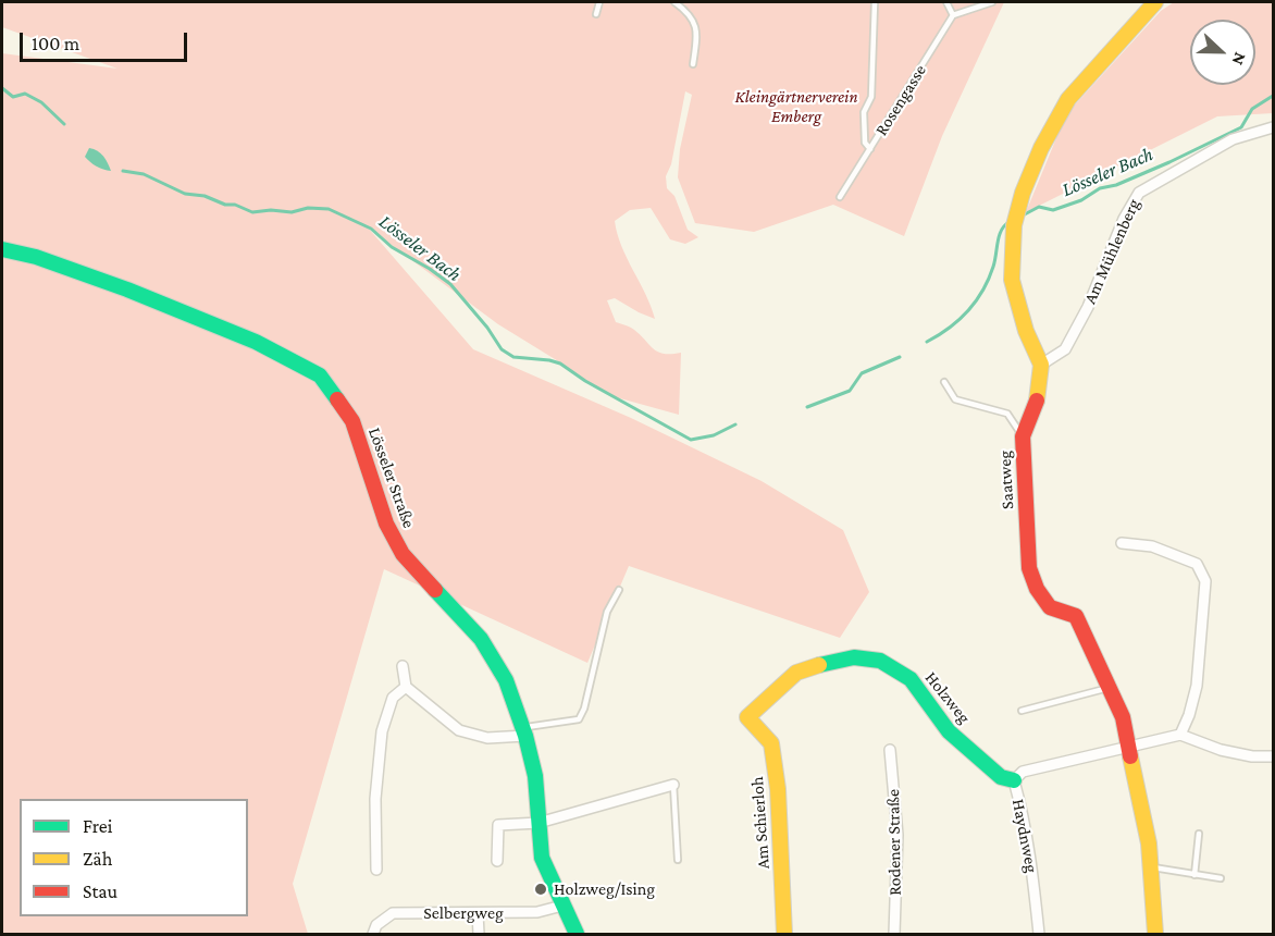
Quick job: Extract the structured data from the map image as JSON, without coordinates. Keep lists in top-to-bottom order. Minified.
{"streets":{"street":["Am Mühlenberg","Lösseler Straße","Saatweg","Holzweg","Am Schierloh","Haydnweg","Rodener Straße","Selbergweg"],"lane":["Rosengasse"]},"crossings":[["Am Mühlenberg","Saatweg"],["Lösseler Straße","Selbergweg"],["Saatweg","Haydnweg"],["Holzweg","Am Schierloh"],["Holzweg","Haydnweg"]],"water":["Lösseler Bach"],"parks":["Kleingärtnerverein Emberg"],"places":["Holzweg/Ising"],"legend":["Frei","Zäh","Stau"],"scale_bar":"100 m","north":"right"}
